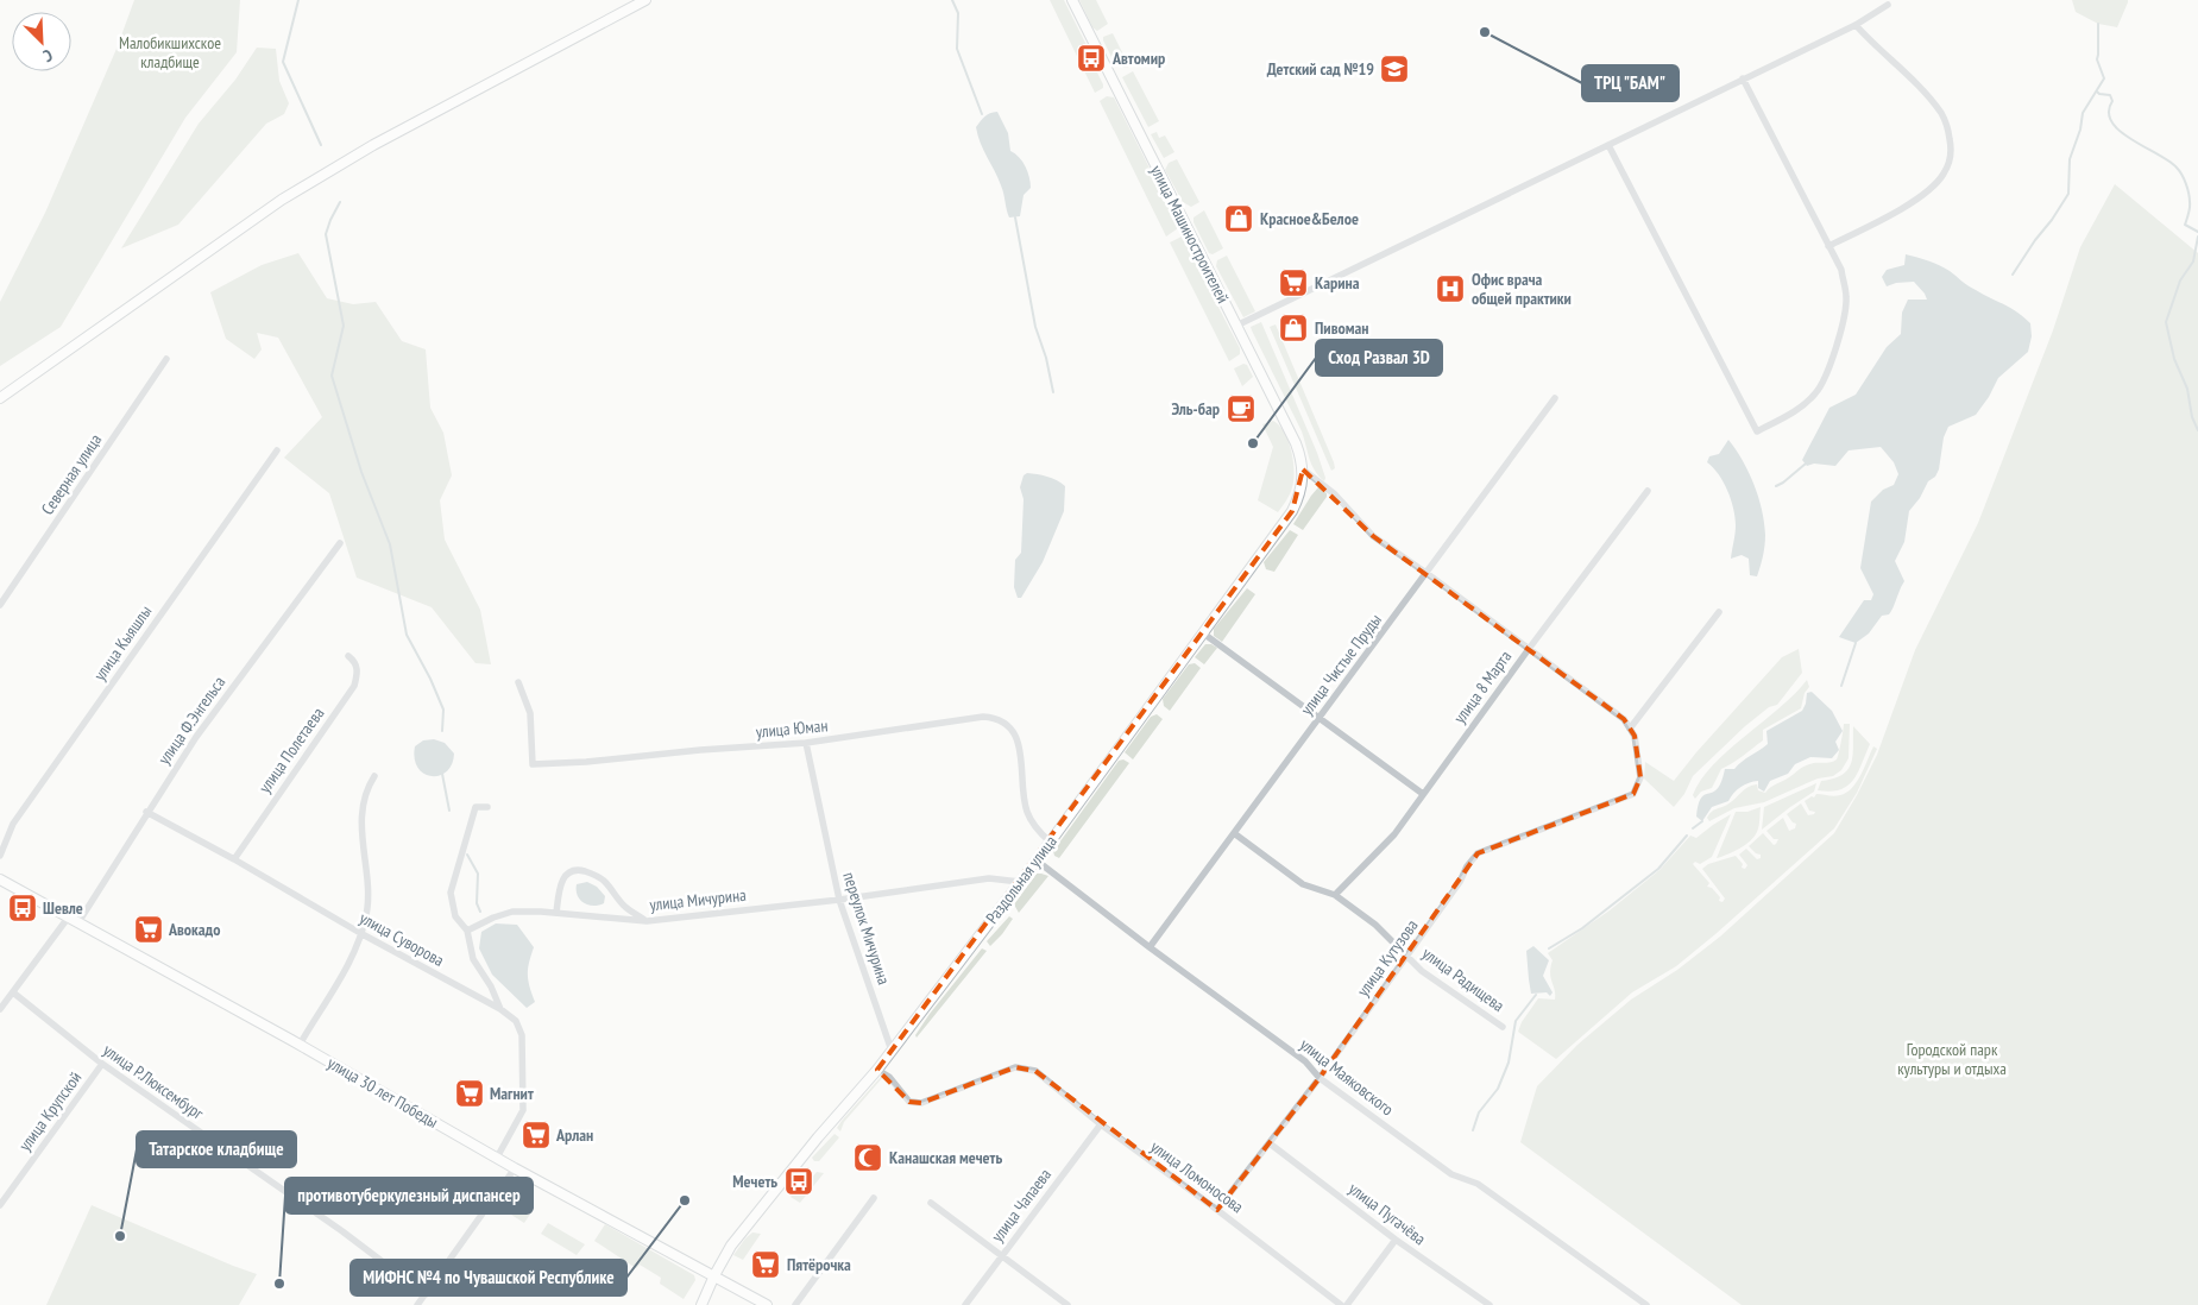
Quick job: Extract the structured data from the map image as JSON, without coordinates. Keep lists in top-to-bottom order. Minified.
{"streets":{"street":["улица Машиностроителей","Северная улица","улица Кыяшлы","улица Чистые Пруды","улица 8 Марта","улица Ф.Энгельса","улица Юман","улица Полетаева","Раздольная улица","улица Мичурина","переулок Мичурина","улица Суворова","улица Кутузова","улица Радищева","улица Маяковского","улица Р.Люксембург","улица 30 лет Победы","улица Крупской","улица Ломоносова","улица Чапаева","улица Пугачёва"]},"crossings":[["улица Машиностроителей","Раздольная улица"],["улица Чистые Пруды","улица Радищева"],["улица Чистые Пруды","улица Маяковского"],["улица 8 Марта","улица Радищева"],["улица Ф.Энгельса","улица Суворова"],["улица Ф.Энгельса","улица 30 лет Победы"],["улица Юман","Раздольная улица"],["улица Юман","переулок Мичурина"],["улица Полетаева","улица Суворова"],["Раздольная улица","улица Мичурина"],["Раздольная улица","переулок Мичурина"],["Раздольная улица","улица Маяковского"],["Раздольная улица","улица 30 лет Победы"],["Раздольная улица","улица Ломоносова"],["улица Мичурина","переулок Мичурина"],["улица Суворова","улица 30 лет Победы"],["улица Кутузова","улица Радищева"],["улица Кутузова","улица Маяковского"],["улица Кутузова","улица Ломоносова"],["улица Кутузова","улица Пугачёва"],["улица Р.Люксембург","улица Крупской"],["улица Ломоносова","улица Чапаева"]],"parks":["Малобикшихское кладбище","Городской парк культуры и отдыха"],"places":{"other":["ТРЦ \"БАМ\"","Сход Развал 3D","МИФНС №4 по Чувашской Республике","Татарское кладбище","противотуберкулезный диспансер"],"bus stop":["Автомир","Шевле","Мечеть"],"school or university":["Детский сад №19"],"shop":["Красное&Белое","Пивоман"],"supermarket":["Карина","Авокадо","Магнит","Арлан","Пятёрочка"],"hospital":["Офис врача общей практики"],"cafe":["Эль-бар"],"mosque":["Канашская мечеть"]},"north":"bottom right"}
